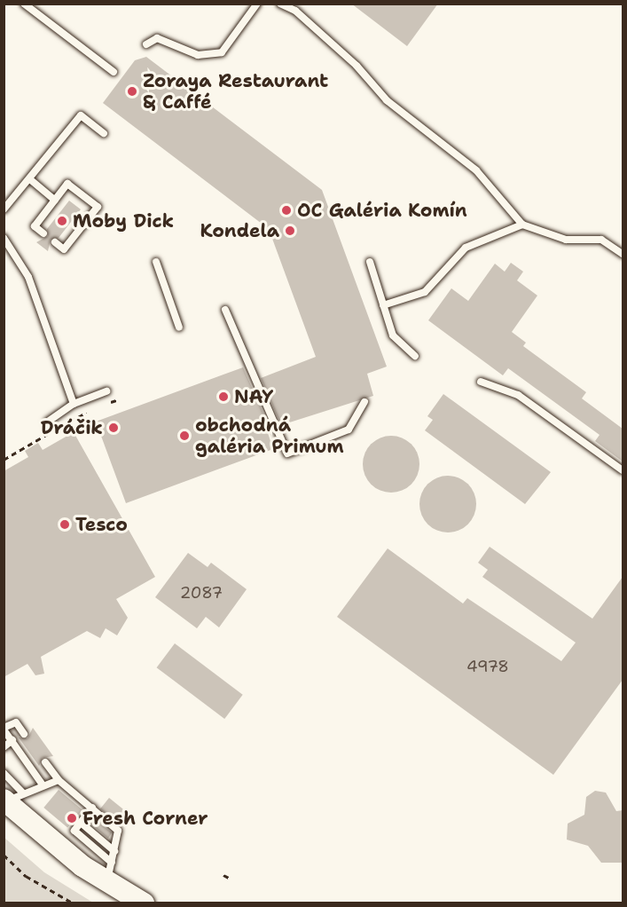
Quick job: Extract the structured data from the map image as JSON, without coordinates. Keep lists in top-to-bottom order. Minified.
{"places":["Zoraya Restaurant & Caffé","OC Galéria Komín","Moby Dick","Kondela","NAY","Dráčik","obchodná galéria Primum","Tesco","Fresh Corner"],"house_numbers":["2087","4978"]}
